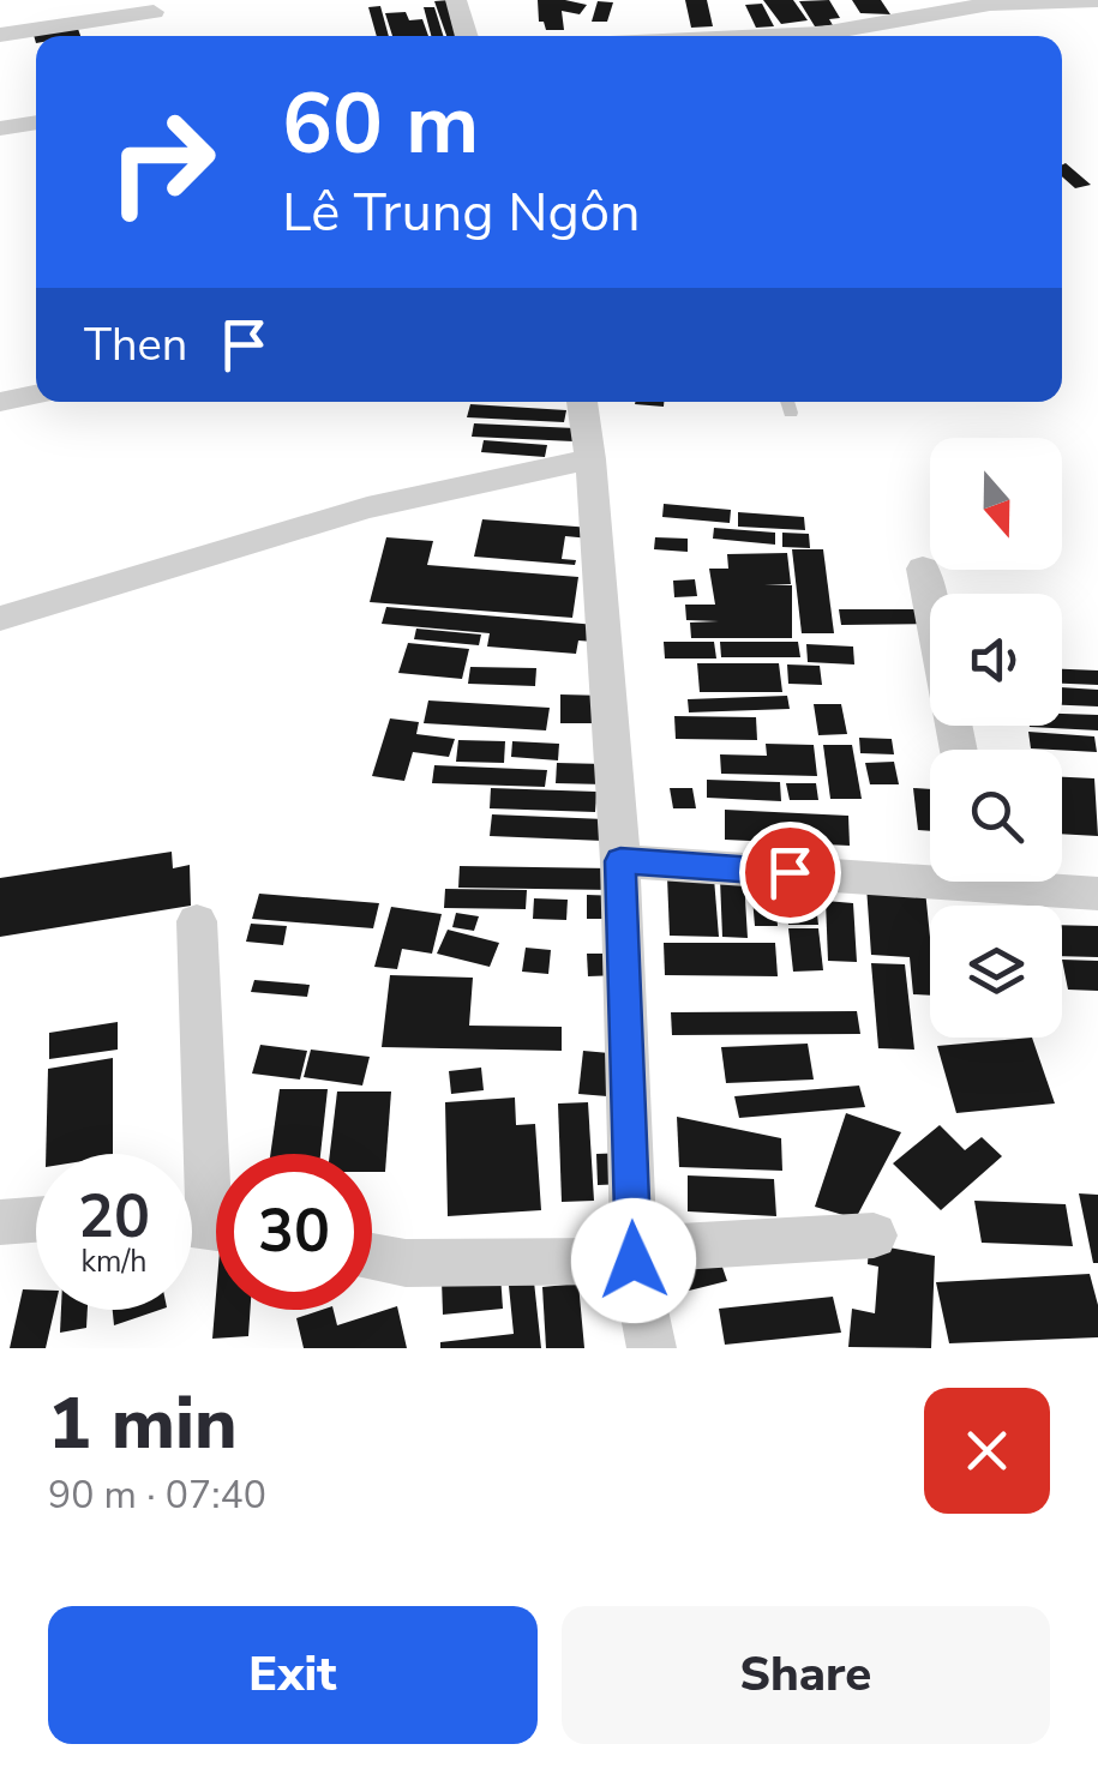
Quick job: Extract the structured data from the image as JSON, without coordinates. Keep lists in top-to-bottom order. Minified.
{"north":"bottom","page":{"turn":["60 m","Lê Trung Ngôn"],"then":"Then","speed":"20 km/h","limit":"30","heading":["1 min","90 m · 07:40"],"buttons":["Exit","Share"]}}
